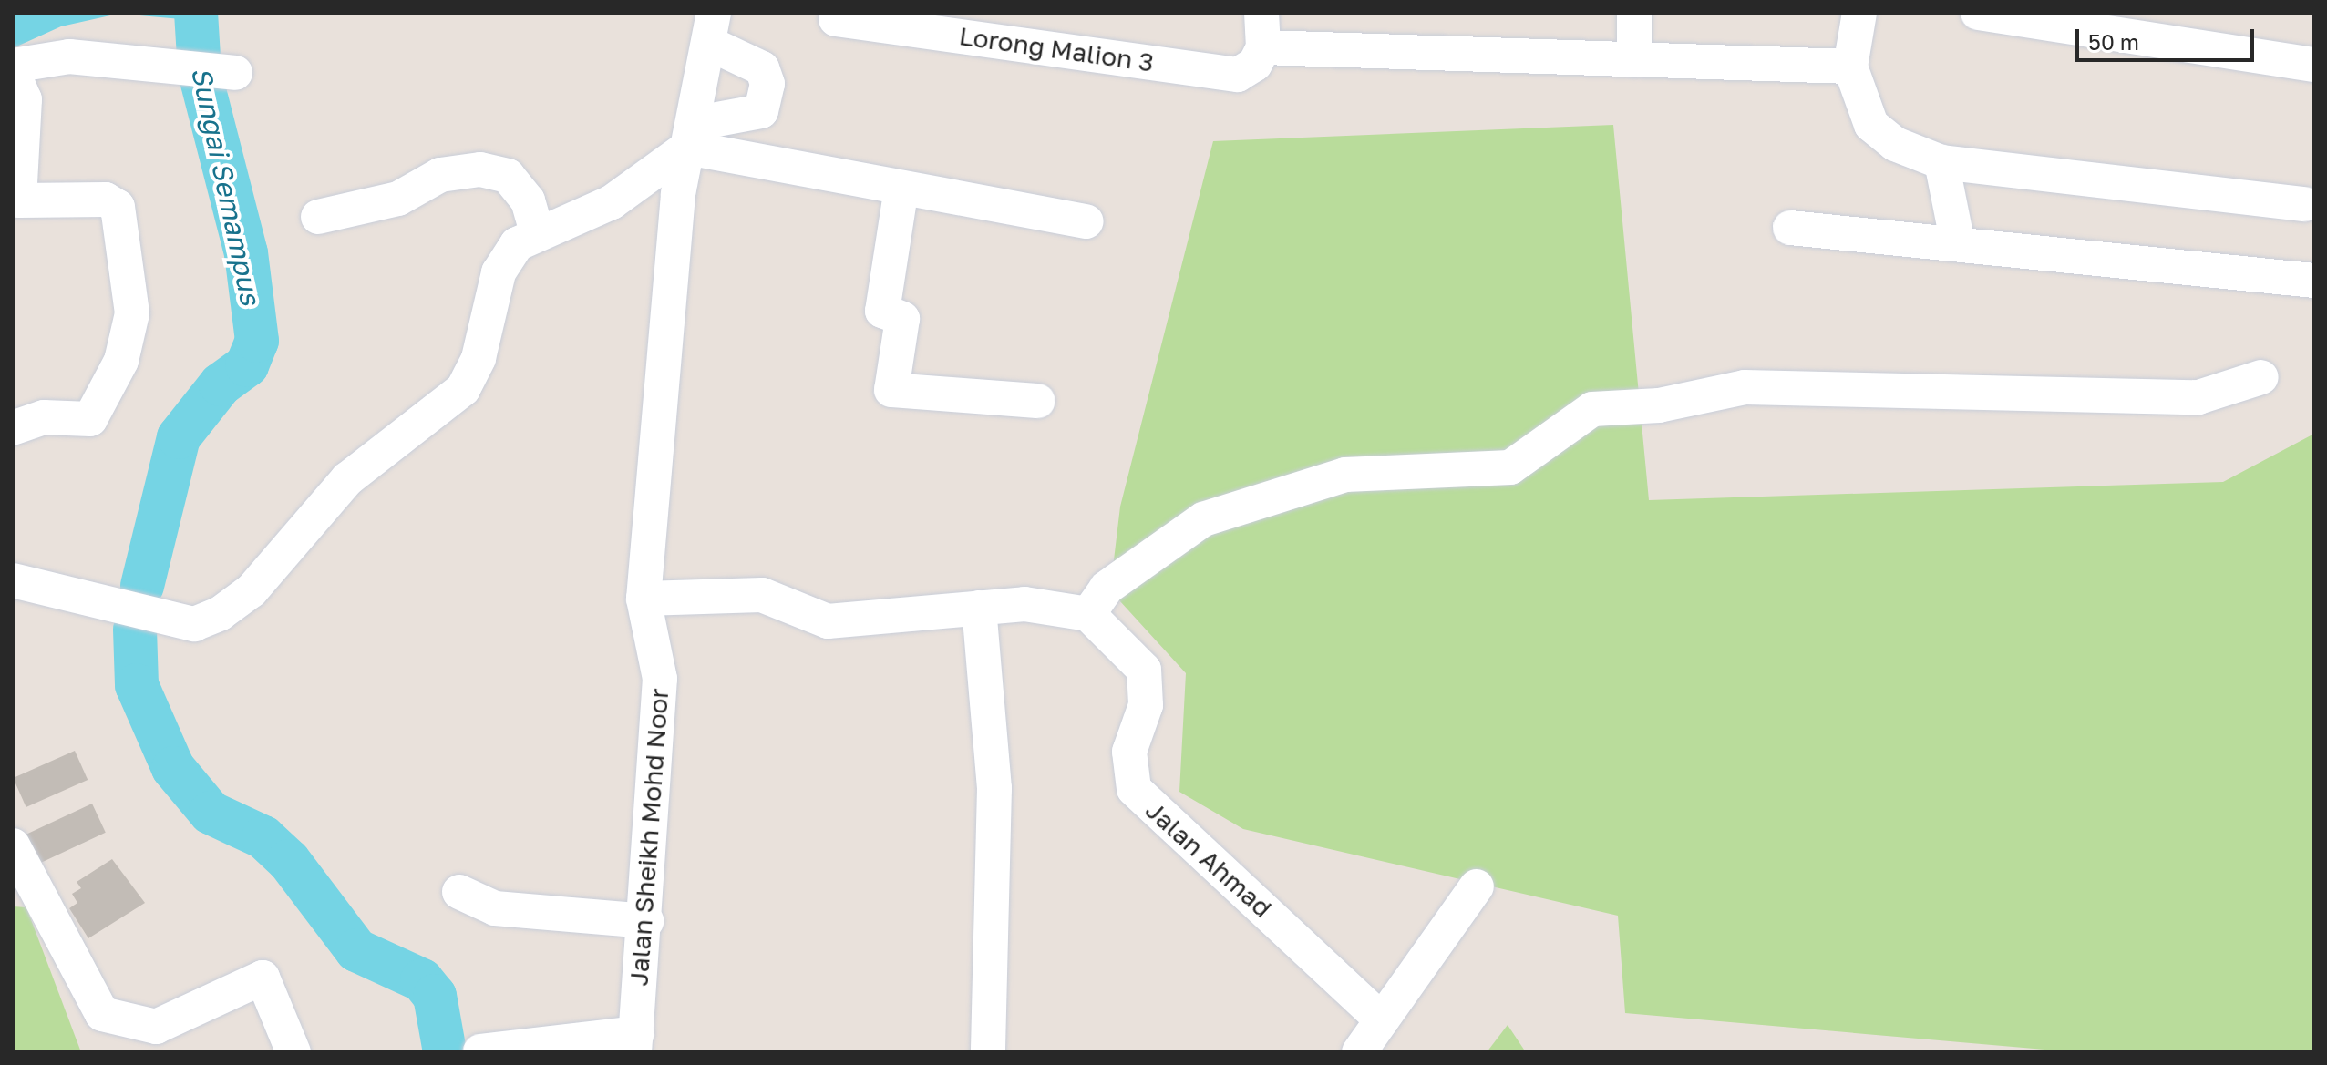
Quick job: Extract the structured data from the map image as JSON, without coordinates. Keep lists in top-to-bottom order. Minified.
{"streets":{"street":["Lorong Malion 3","Jalan Sheikh Mohd Noor","Jalan Ahmad"]},"water":["Sungai Semampus"],"scale_bar":"50 m"}
